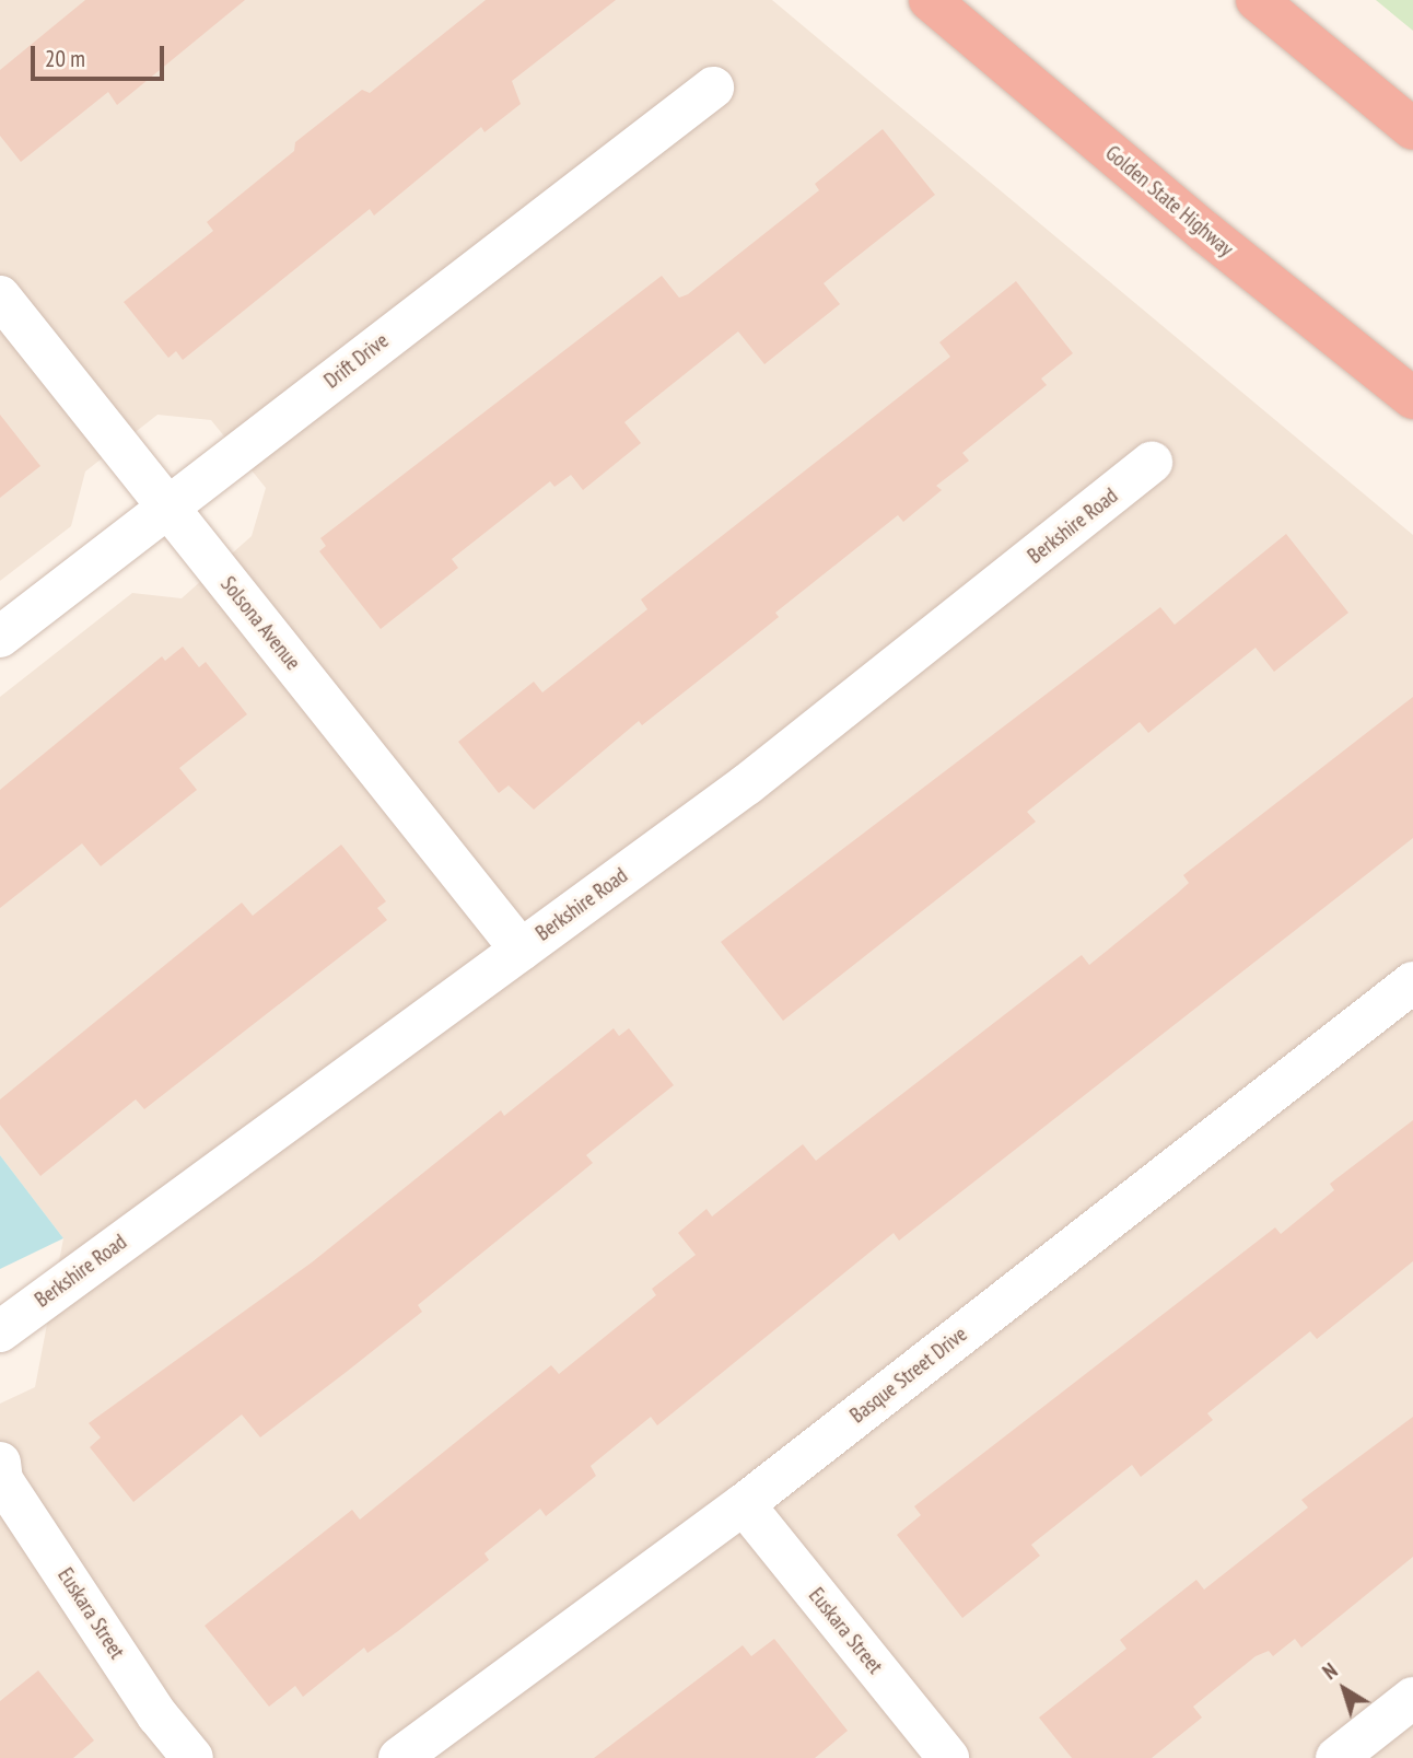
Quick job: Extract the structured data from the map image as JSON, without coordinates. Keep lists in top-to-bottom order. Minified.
{"streets":{"highway":["Golden State Highway"],"street":["Drift Drive","Berkshire Road","Solsona Avenue","Basque Street Drive","Euskara Street"]},"crossings":[["Drift Drive","Solsona Avenue"],["Berkshire Road","Solsona Avenue"],["Basque Street Drive","Euskara Street"]],"scale_bar":"20 m","north":"top left"}
